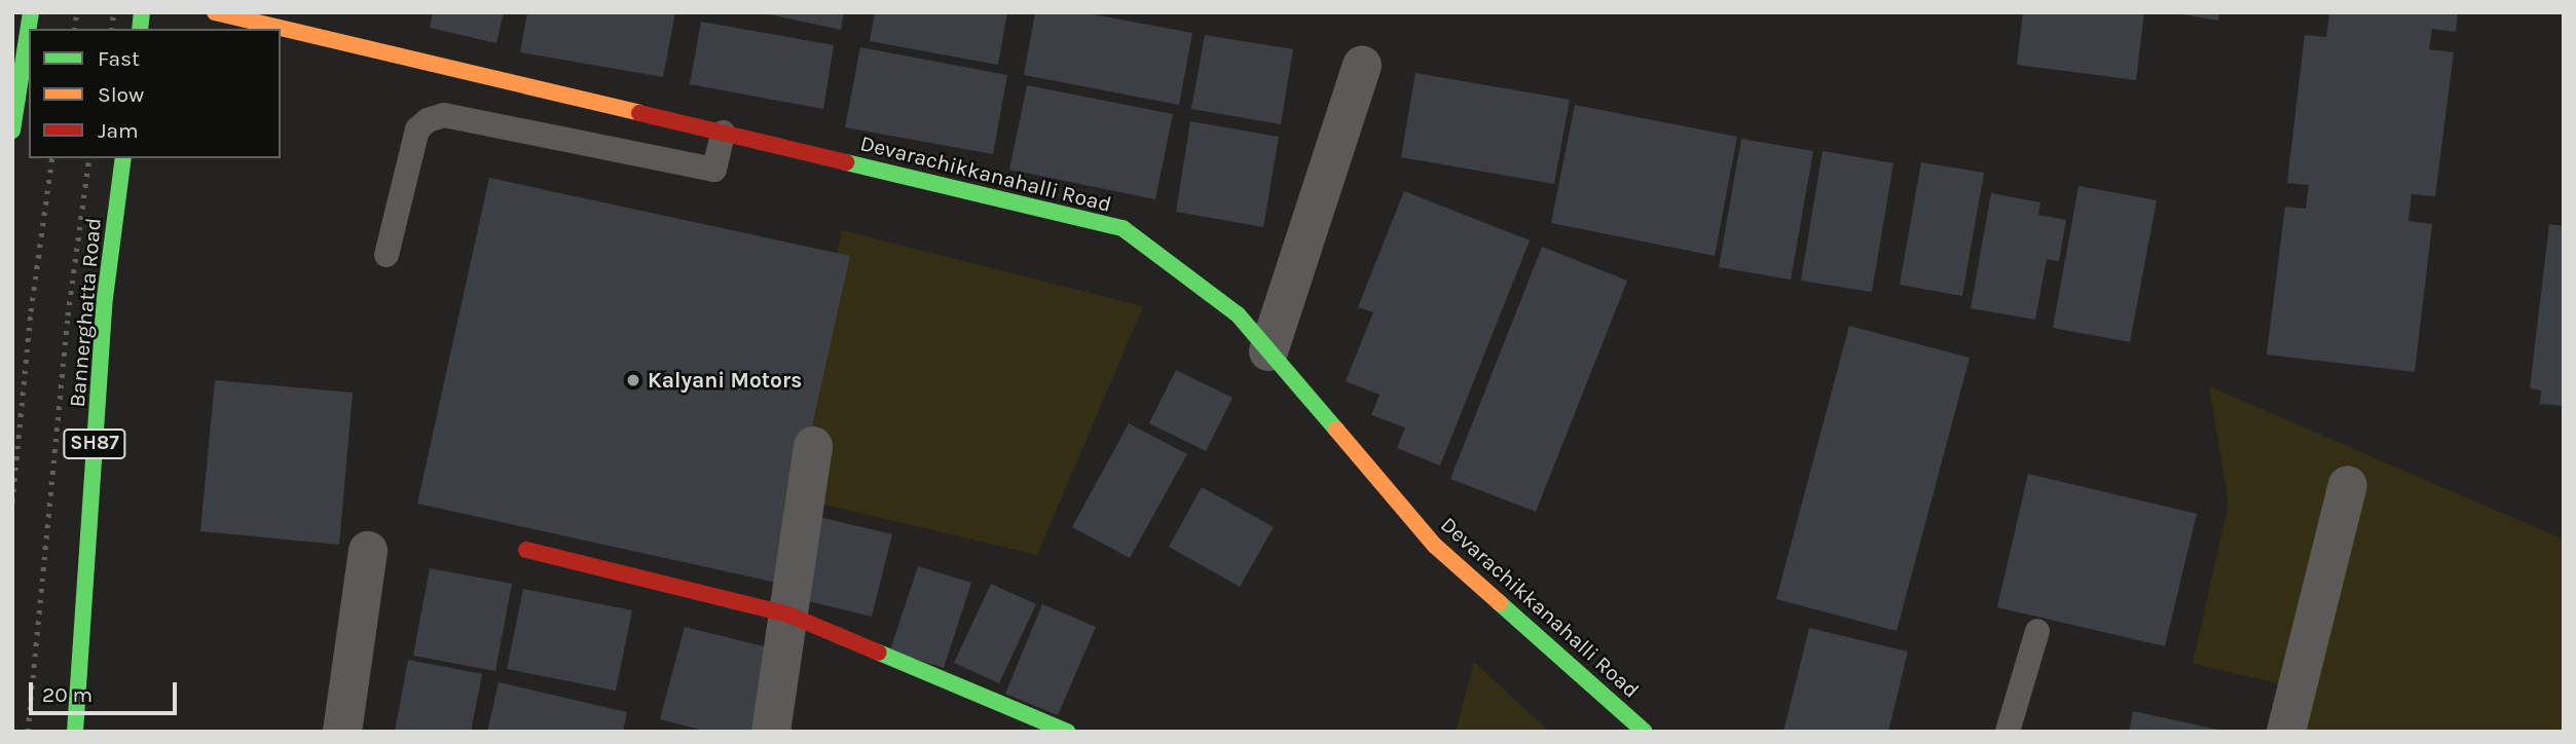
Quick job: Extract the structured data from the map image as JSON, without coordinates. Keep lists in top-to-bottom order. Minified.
{"streets":{"street":["Devarachikkanahalli Road","Bannerghatta Road","SH87"]},"places":["Kalyani Motors"],"legend":["Fast","Slow","Jam"],"scale_bar":"20 m"}
